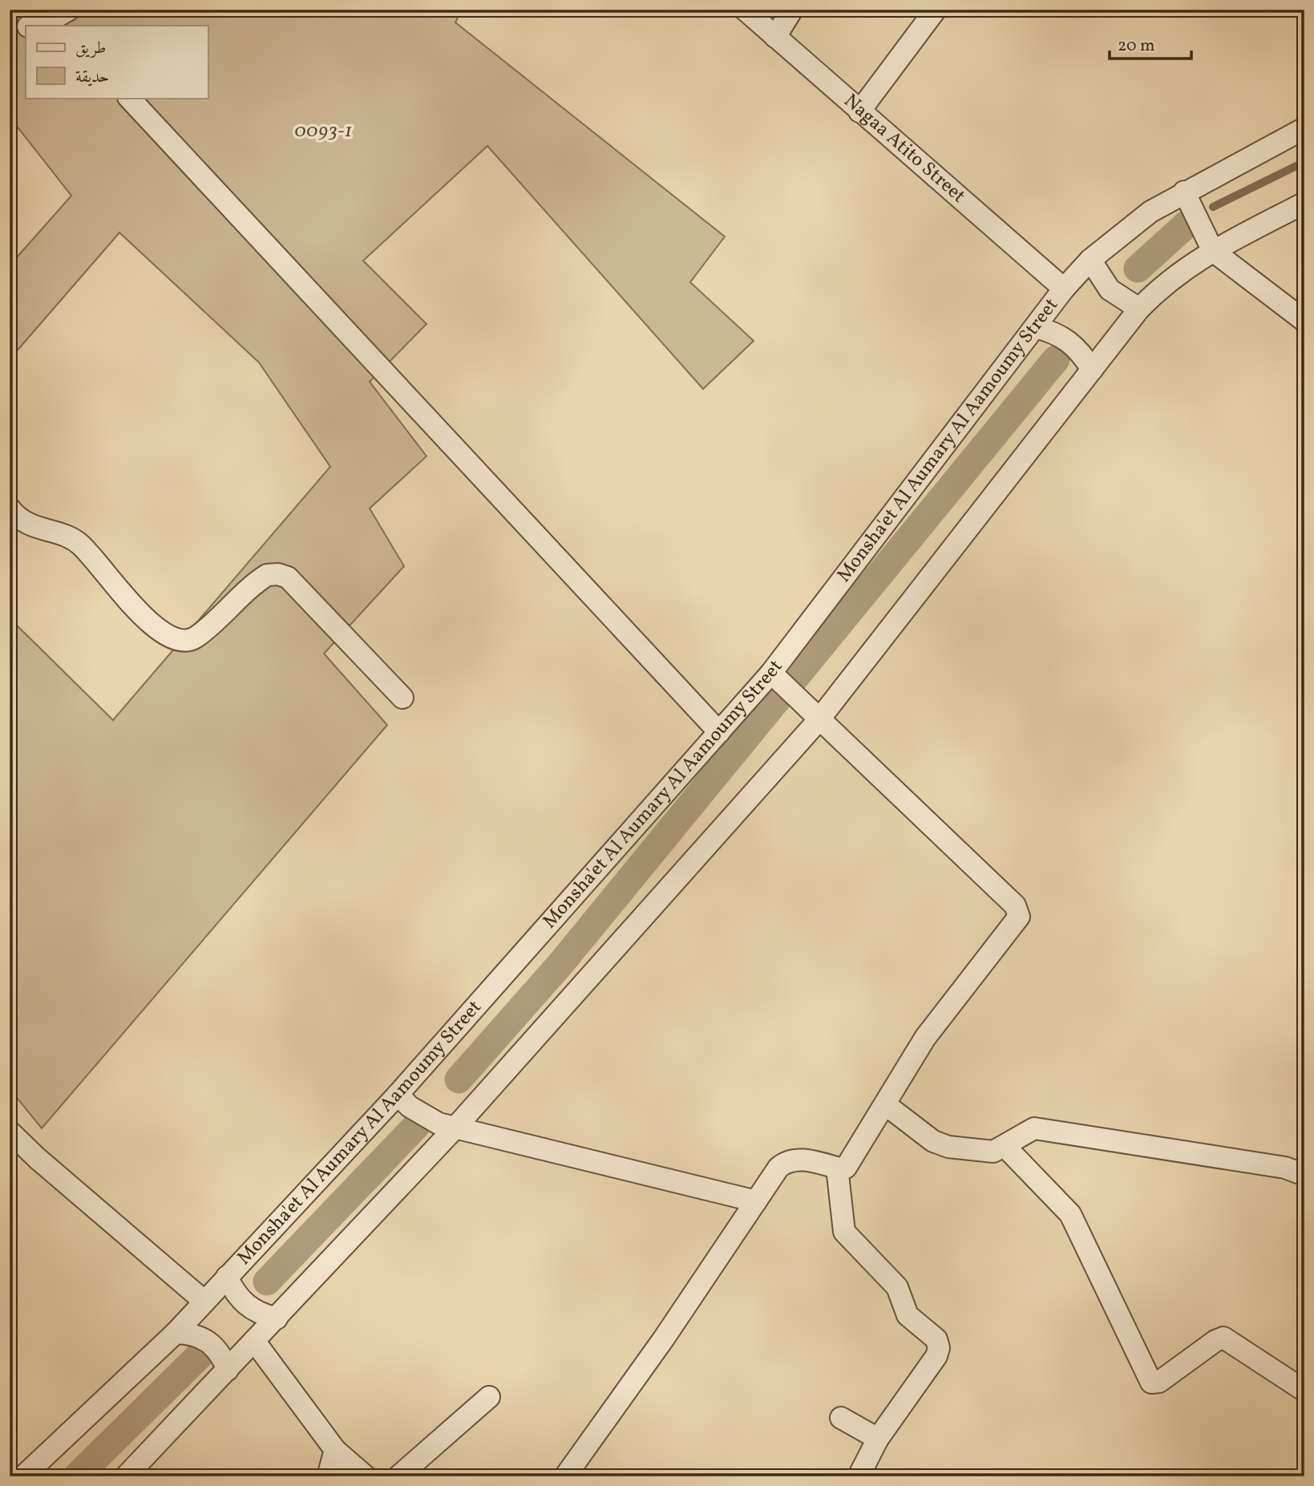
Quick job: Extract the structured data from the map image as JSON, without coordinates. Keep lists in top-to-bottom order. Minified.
{"streets":{"street":["Nagaa Atito Street","Monsha'et Al Aumary Al Aamoumy Street"]},"crossings":[["Nagaa Atito Street","Monsha'et Al Aumary Al Aamoumy Street"]],"parks":["0093-1"],"legend":["طريق","حديقة"],"scale_bar":"20 m"}
